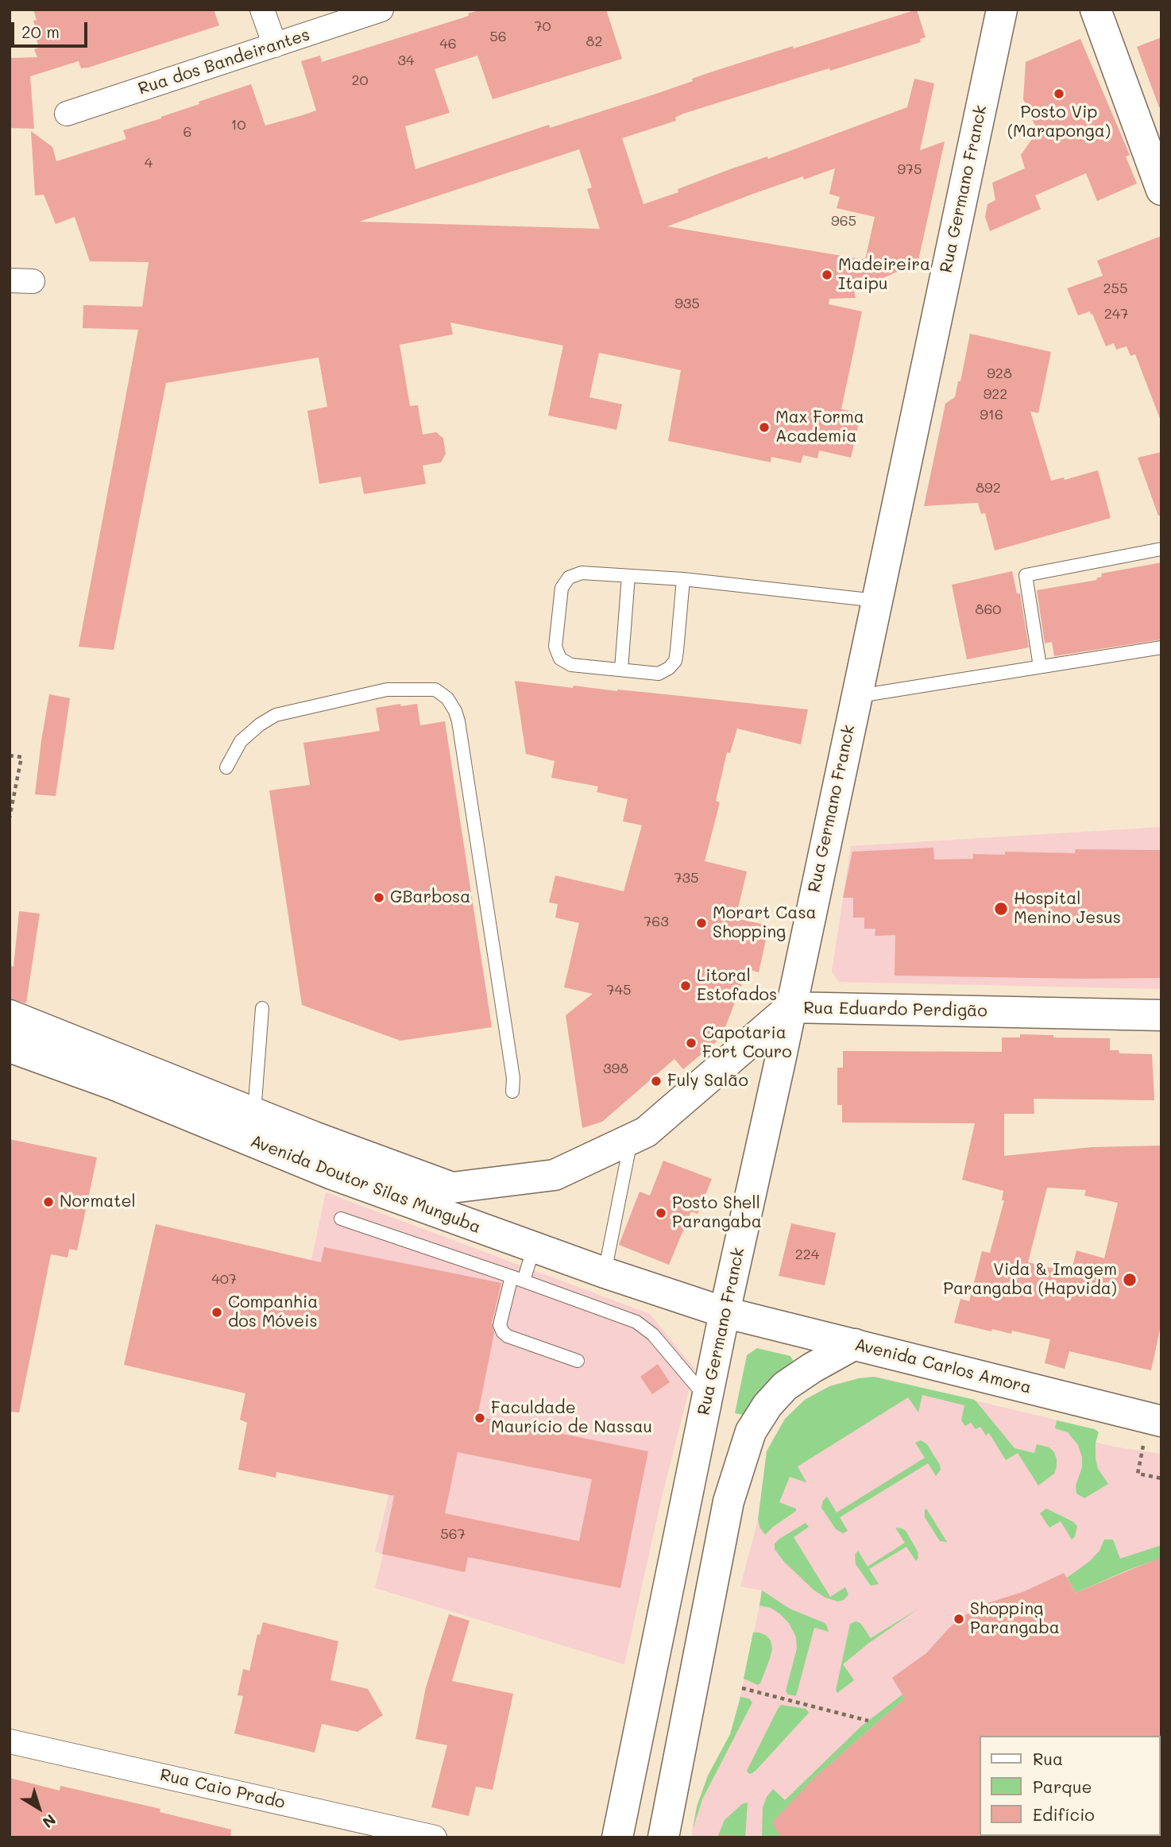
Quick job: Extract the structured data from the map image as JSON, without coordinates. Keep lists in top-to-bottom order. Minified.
{"streets":{"main road":["Rua Germano Franck","Rua Eduardo Perdigão","Avenida Doutor Silas Munguba","Avenida Carlos Amora"],"street":["Rua dos Bandeirantes","Rua Caio Prado"]},"crossings":[["Rua Germano Franck","Rua Eduardo Perdigão"],["Rua Germano Franck","Avenida Doutor Silas Munguba"],["Rua Germano Franck","Avenida Carlos Amora"],["Rua Eduardo Perdigão","Avenida Doutor Silas Munguba"],["Avenida Doutor Silas Munguba","Avenida Carlos Amora"]],"places":["Posto Vip (Maraponga)","Madeireira Itaipu","Max Forma Academia","GBarbosa","Hospital Menino Jesus","Morart Casa Shopping","Litoral Estofados","Capotaria Fort Couro","Fuly Salão","Normatel","Posto Shell Parangaba","Vida & Imagem Parangaba (Hapvida)","Companhia dos Móveis","Faculdade Maurício de Nassau","Shopping Parangaba"],"house_numbers":["70","56","82","46","34","20","10","6","4","975","965","255","935","247","928","922","916","892","860","735","763","745","398","224","407","567"],"legend":["Rua","Parque","Edifício"],"scale_bar":"20 m","north":"bottom right"}
